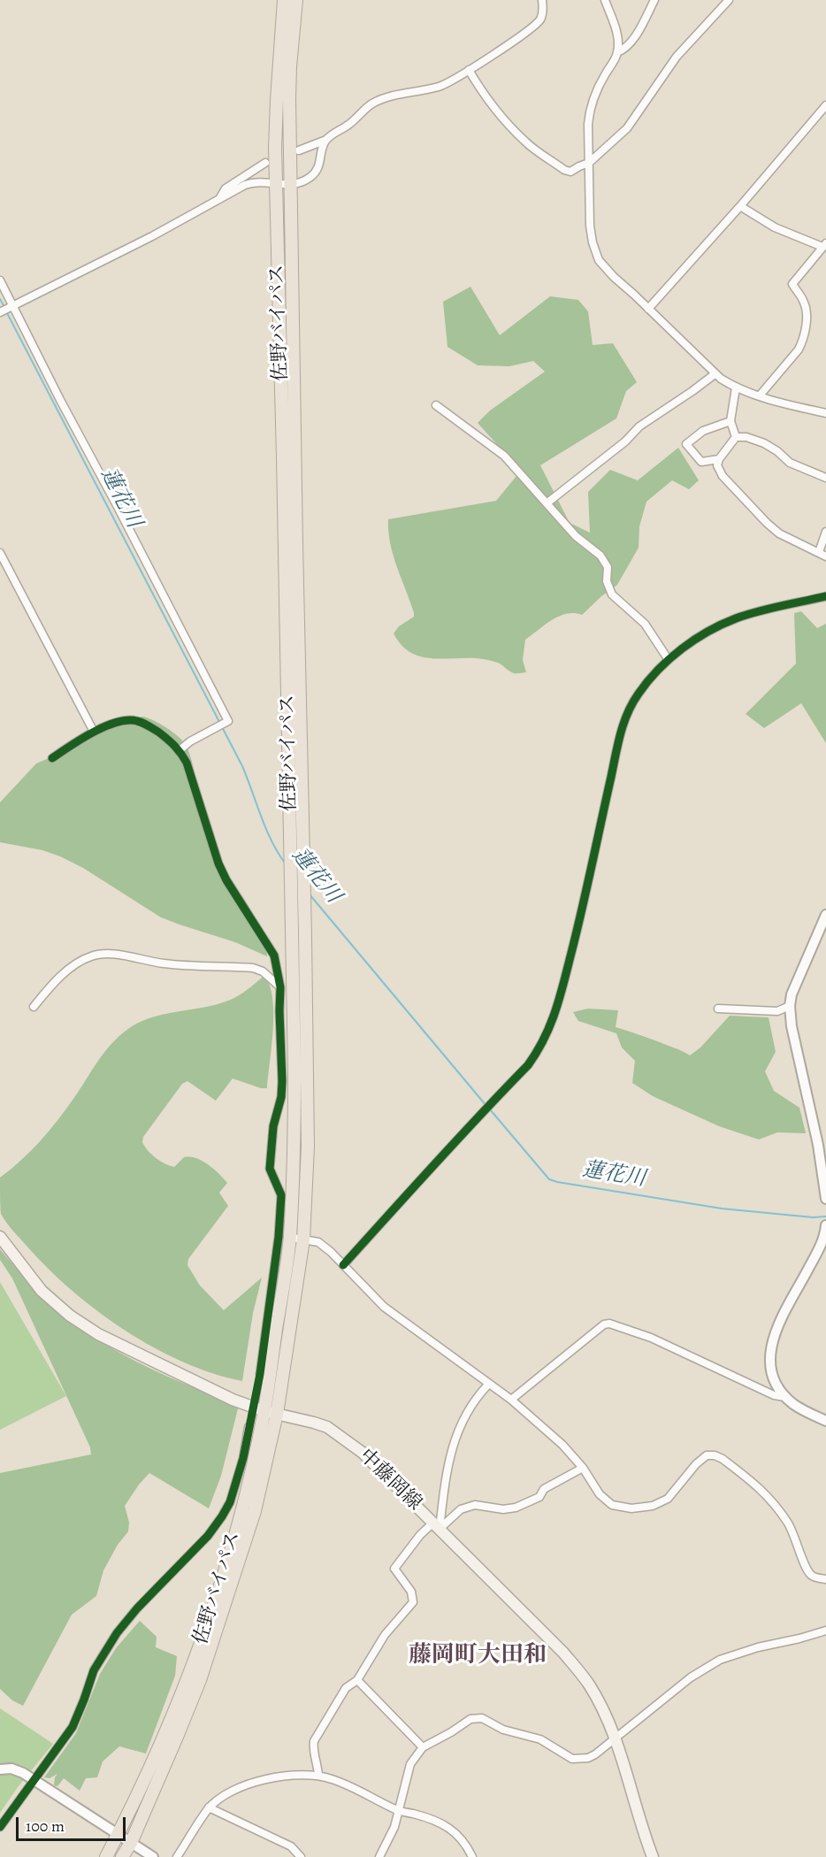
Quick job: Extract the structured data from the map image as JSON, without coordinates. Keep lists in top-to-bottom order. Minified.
{"streets":{"highway":["佐野バイパス"],"main road":["中藤岡線"]},"crossings":[["佐野バイパス","中藤岡線"]],"districts":["藤岡町大田和"],"water":["蓮花川"],"scale_bar":"100 m"}
